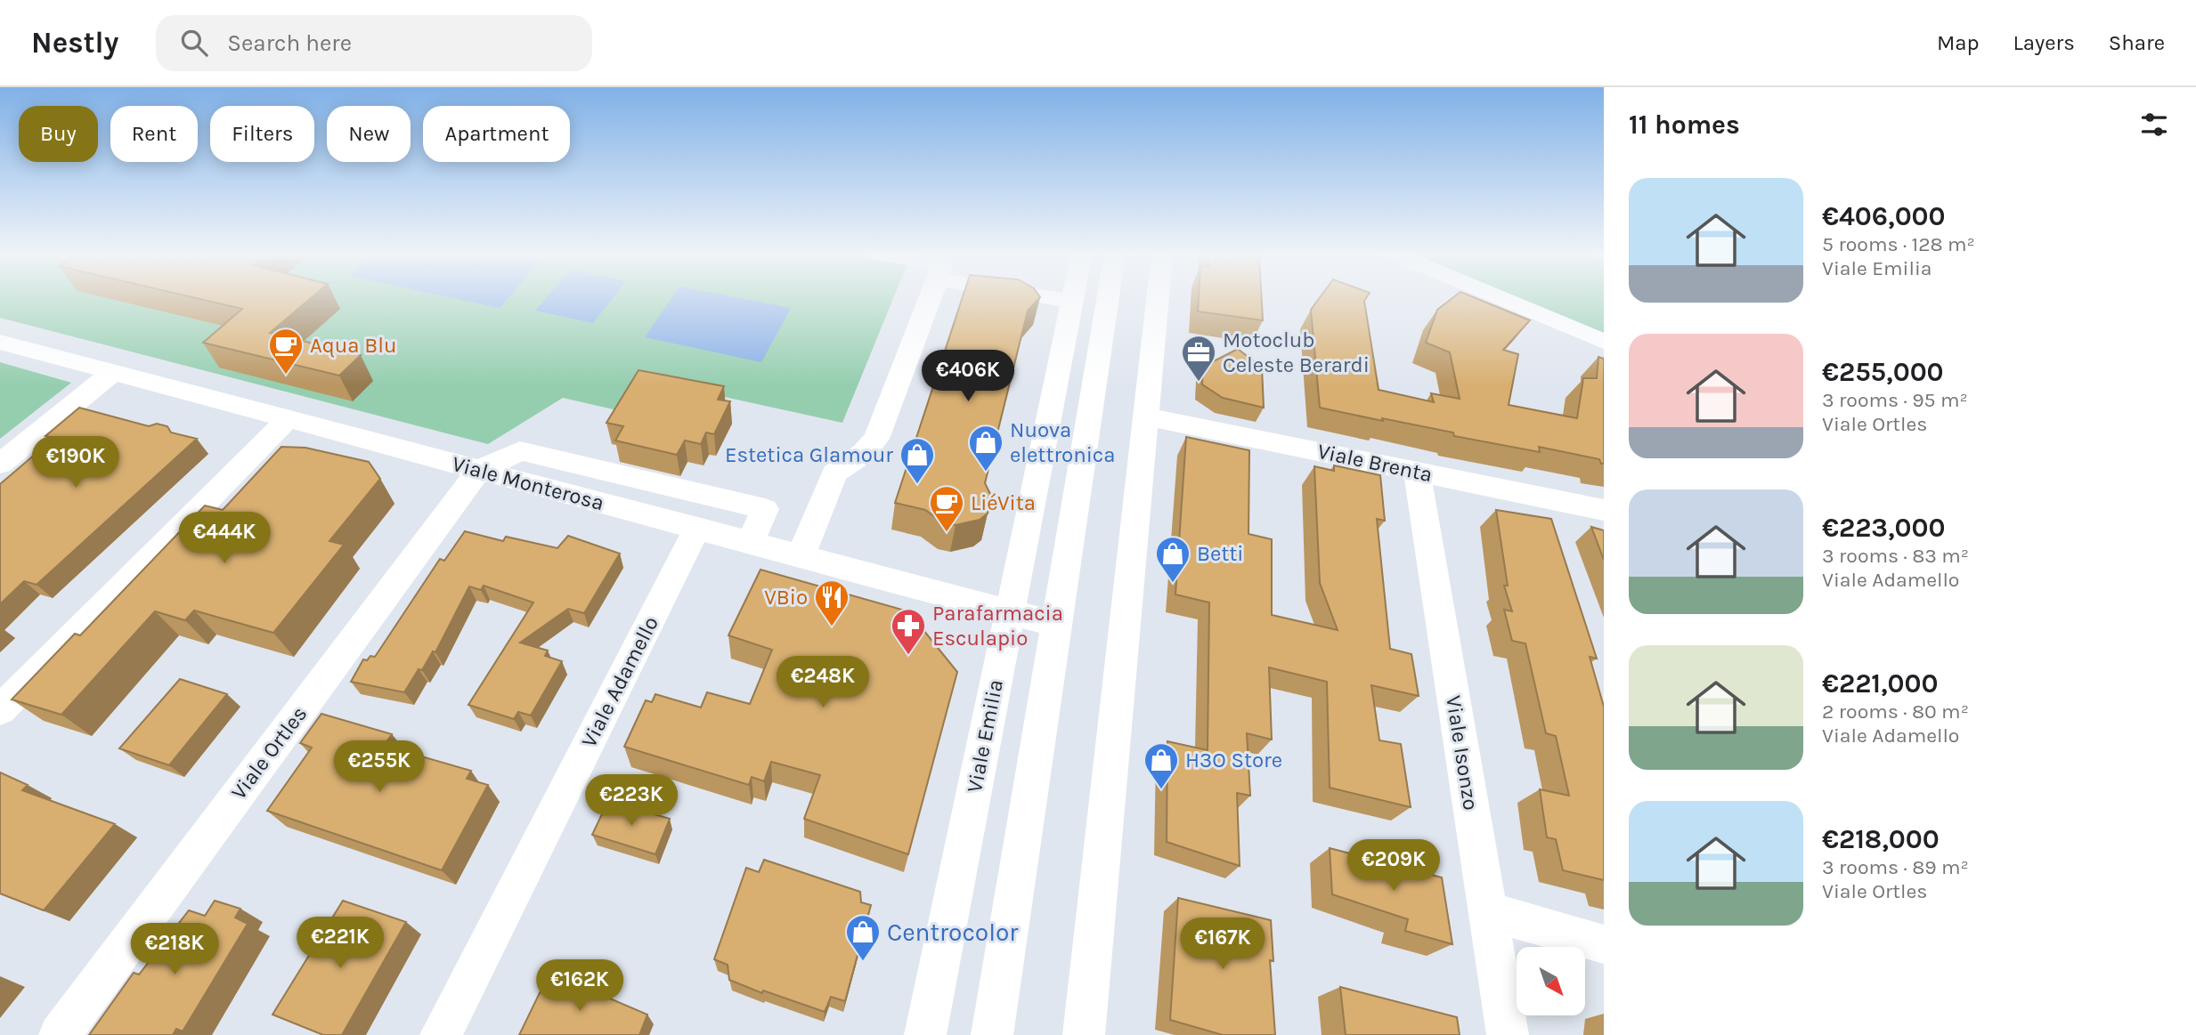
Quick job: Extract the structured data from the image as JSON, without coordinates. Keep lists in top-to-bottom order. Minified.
{"streets":{"street":["Viale Brenta","Viale Monterosa","Viale Adamello","Viale Emilia","Viale Ortles","Viale Isonzo"]},"crossings":[["Viale Brenta","Viale Isonzo"],["Viale Monterosa","Viale Adamello"],["Viale Monterosa","Viale Emilia"],["Viale Monterosa","Viale Ortles"]],"places":{"cafe":["Aqua Blu","LiéVita"],"office":["Motoclub Celeste Berardi"],"shop":["Nuova elettronica","Estetica Glamour","Betti","H3O Store","Centrocolor"],"restaurant":["VBio"],"pharmacy":["Parafarmacia Esculapio"]},"north":"bottom right","page":{"header":"Nestly","search":"Search here","nav":["Map","Layers","Share"],"heading":"11 homes","chip":["Buy","Rent","Filters","New","Apartment"],"list":[{"name":"€406,000","note":"5 rooms · 128 m² · Viale Emilia"},{"name":"€255,000","note":"3 rooms · 95 m² · Viale Ortles"},{"name":"€223,000","note":"3 rooms · 83 m² · Viale Adamello"},{"name":"€221,000","note":"2 rooms · 80 m² · Viale Adamello"},{"name":"€218,000","note":"3 rooms · 89 m² · Viale Ortles"}],"price":["€406K","€190K","€444K","€248K","€255K","€223K","€209K","€221K","€167K","€218K","€162K"]}}
